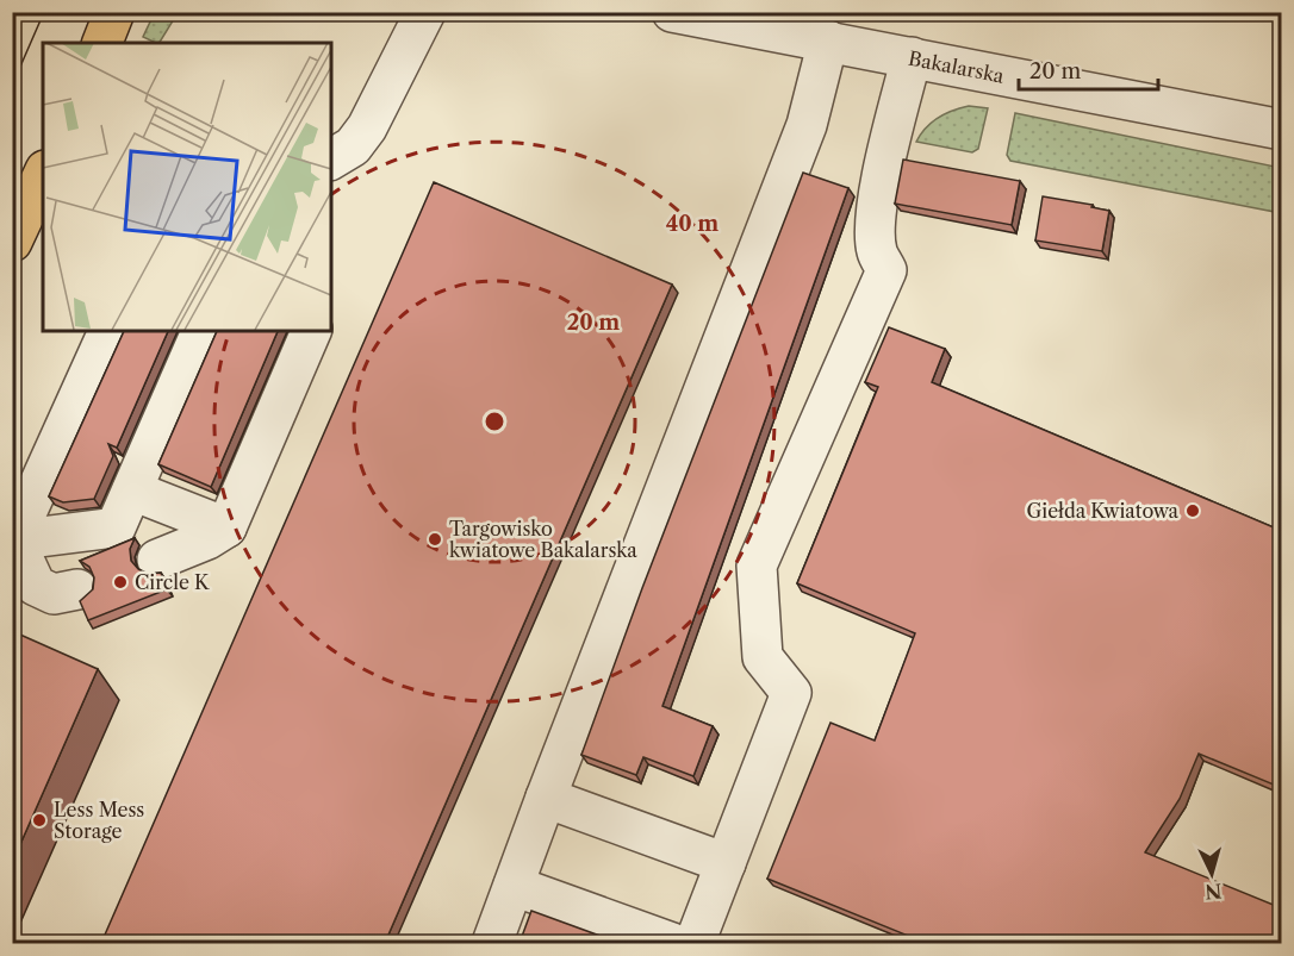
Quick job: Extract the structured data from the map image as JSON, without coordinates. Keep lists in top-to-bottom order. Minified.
{"streets":{"street":["Bakalarska"]},"places":["Giełda Kwiatowa","Targowisko kwiatowe Bakalarska","Circle K","Less Mess Storage"],"scale_bar":"20 m","north":"bottom","rings":["40 m","20 m"]}
